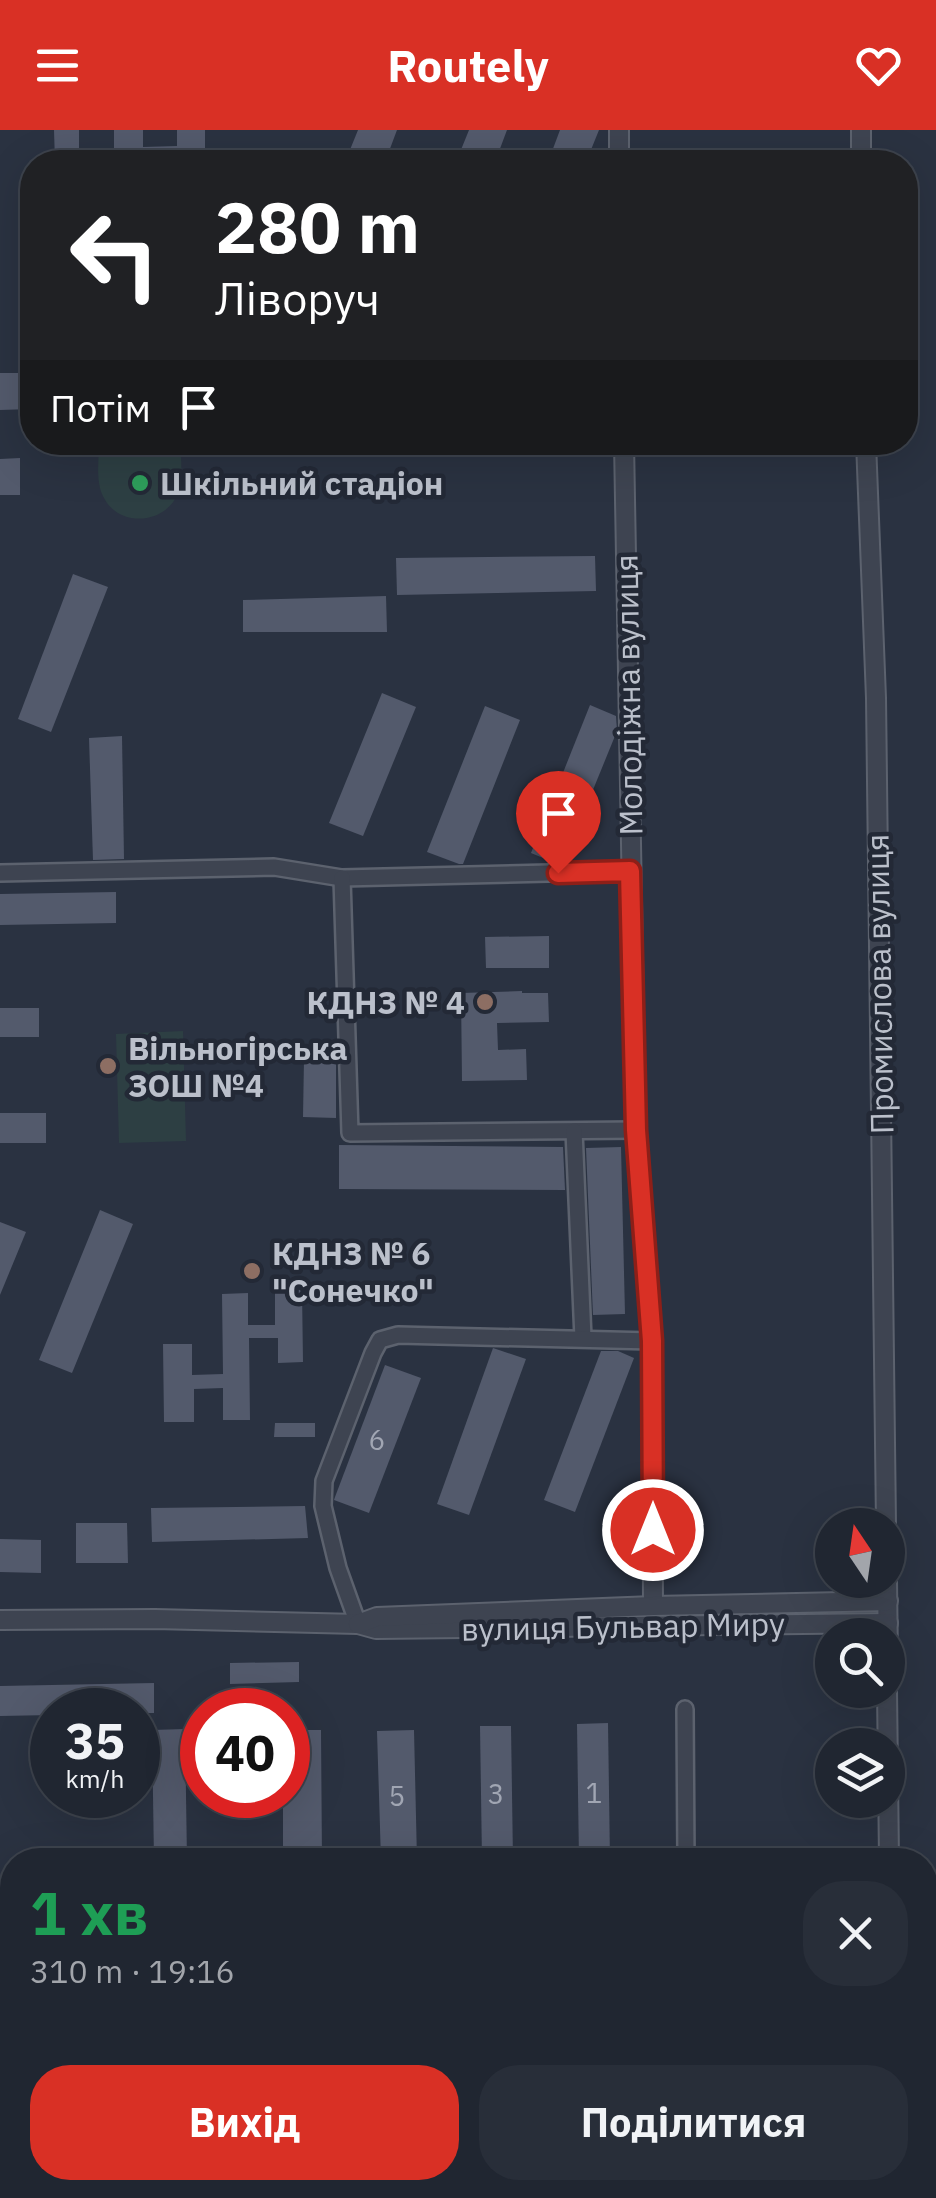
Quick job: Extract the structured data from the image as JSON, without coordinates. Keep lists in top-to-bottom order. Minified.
{"streets":{"street":["Молодіжна вулиця","Промислова вулиця","вулиця Бульвар Миру"]},"crossings":[["Молодіжна вулиця","вулиця Бульвар Миру"]],"places":["Шкільний стадіон","КДНЗ № 4","Вільногірська ЗОШ №4","КДНЗ № 6 \"Сонечко\""],"house_numbers":["6","1","3","5"],"north":"top","page":{"header":"Routely","turn":["280 m","Ліворуч"],"then":"Потім","speed":"35 km/h","limit":"40","heading":["1 хв","310 m · 19:16"],"buttons":["Вихід","Поділитися"]}}
